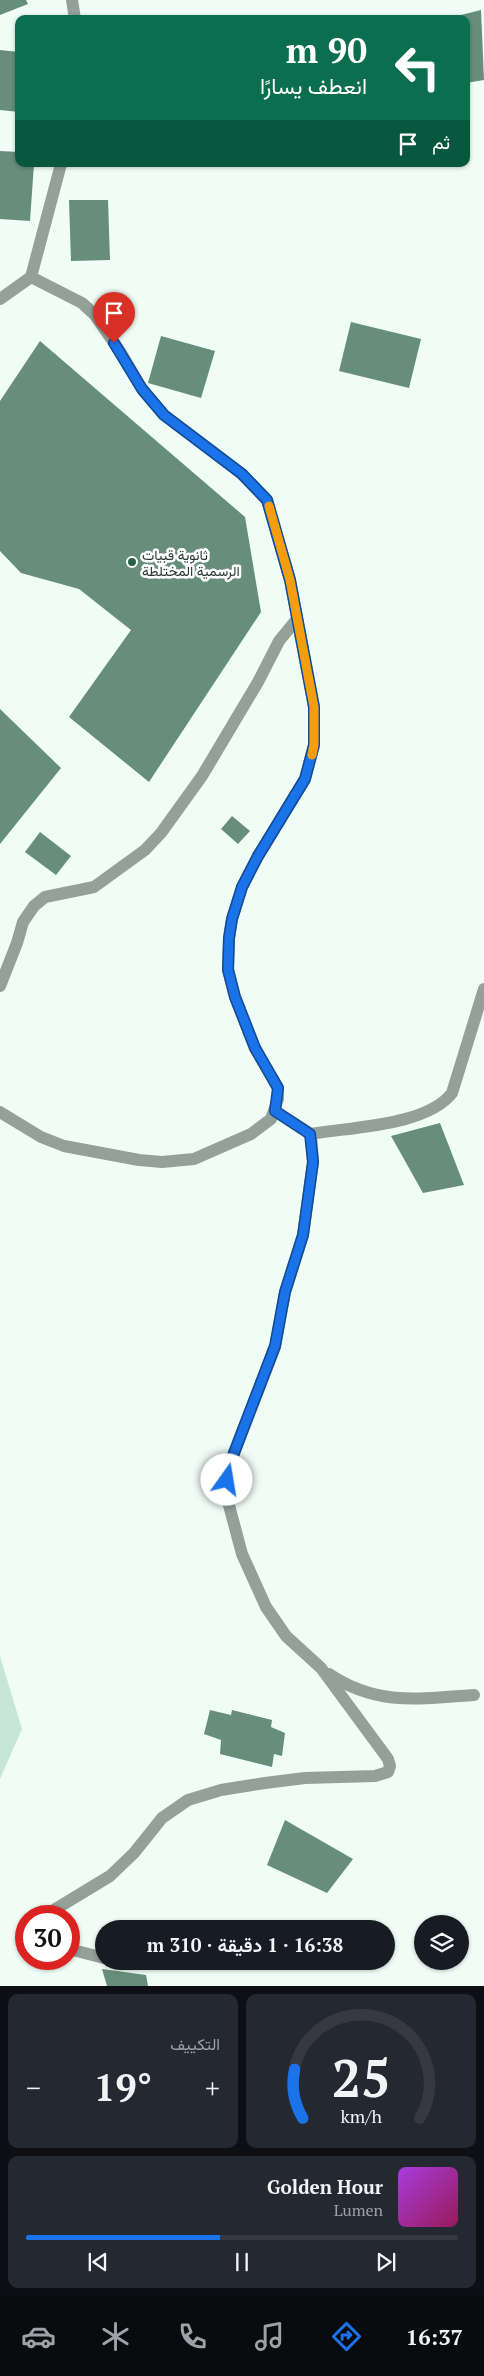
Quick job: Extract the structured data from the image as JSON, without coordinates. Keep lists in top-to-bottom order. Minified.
{"places":["ثانوية قبيات الرسمية المختلطة"],"page":{"turn":["90 m","انعطف يسارًا"],"then":"ثم","limit":"30","trip":"16:38 · 1 دقيقة · 310 m","tile":"التكييف","heat":["−","19°","+"],"song":["Golden Hour","Lumen"],"tabs":"16:37","gauge":["25","km/h"]}}
